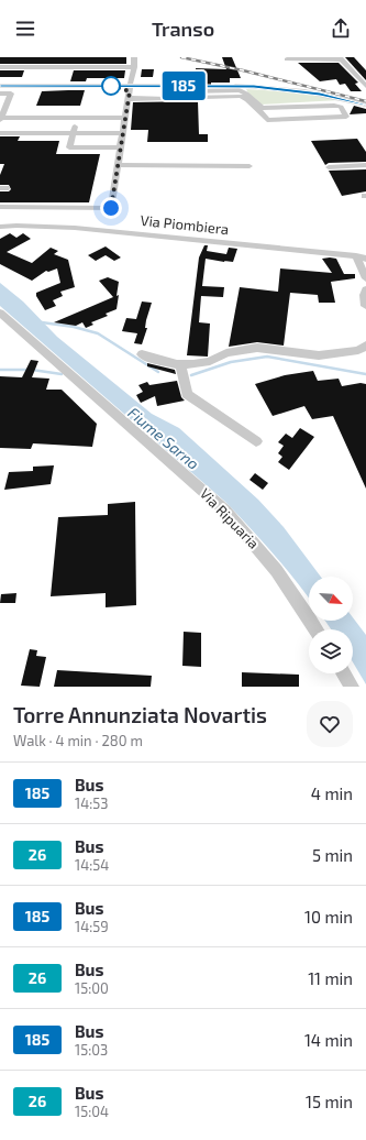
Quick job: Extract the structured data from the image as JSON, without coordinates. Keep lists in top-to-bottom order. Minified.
{"streets":{"street":["Via Piombiera","Via Ripuaria"]},"water":["Fiume Sarno"],"lines":["bus line 185"],"north":"bottom right","page":{"header":"Transo","on_map":"185","heading":["Torre Annunziata Novartis","Walk · 4 min · 280 m"],"list":[{"mark":"185","name":"Bus","note":"14:53","value":"4 min"},{"mark":"26","name":"Bus","note":"14:54","value":"5 min"},{"mark":"185","name":"Bus","note":"14:59","value":"10 min"},{"mark":"26","name":"Bus","note":"15:00","value":"11 min"},{"mark":"185","name":"Bus","note":"15:03","value":"14 min"},{"mark":"26","name":"Bus","note":"15:04","value":"15 min"}]}}
